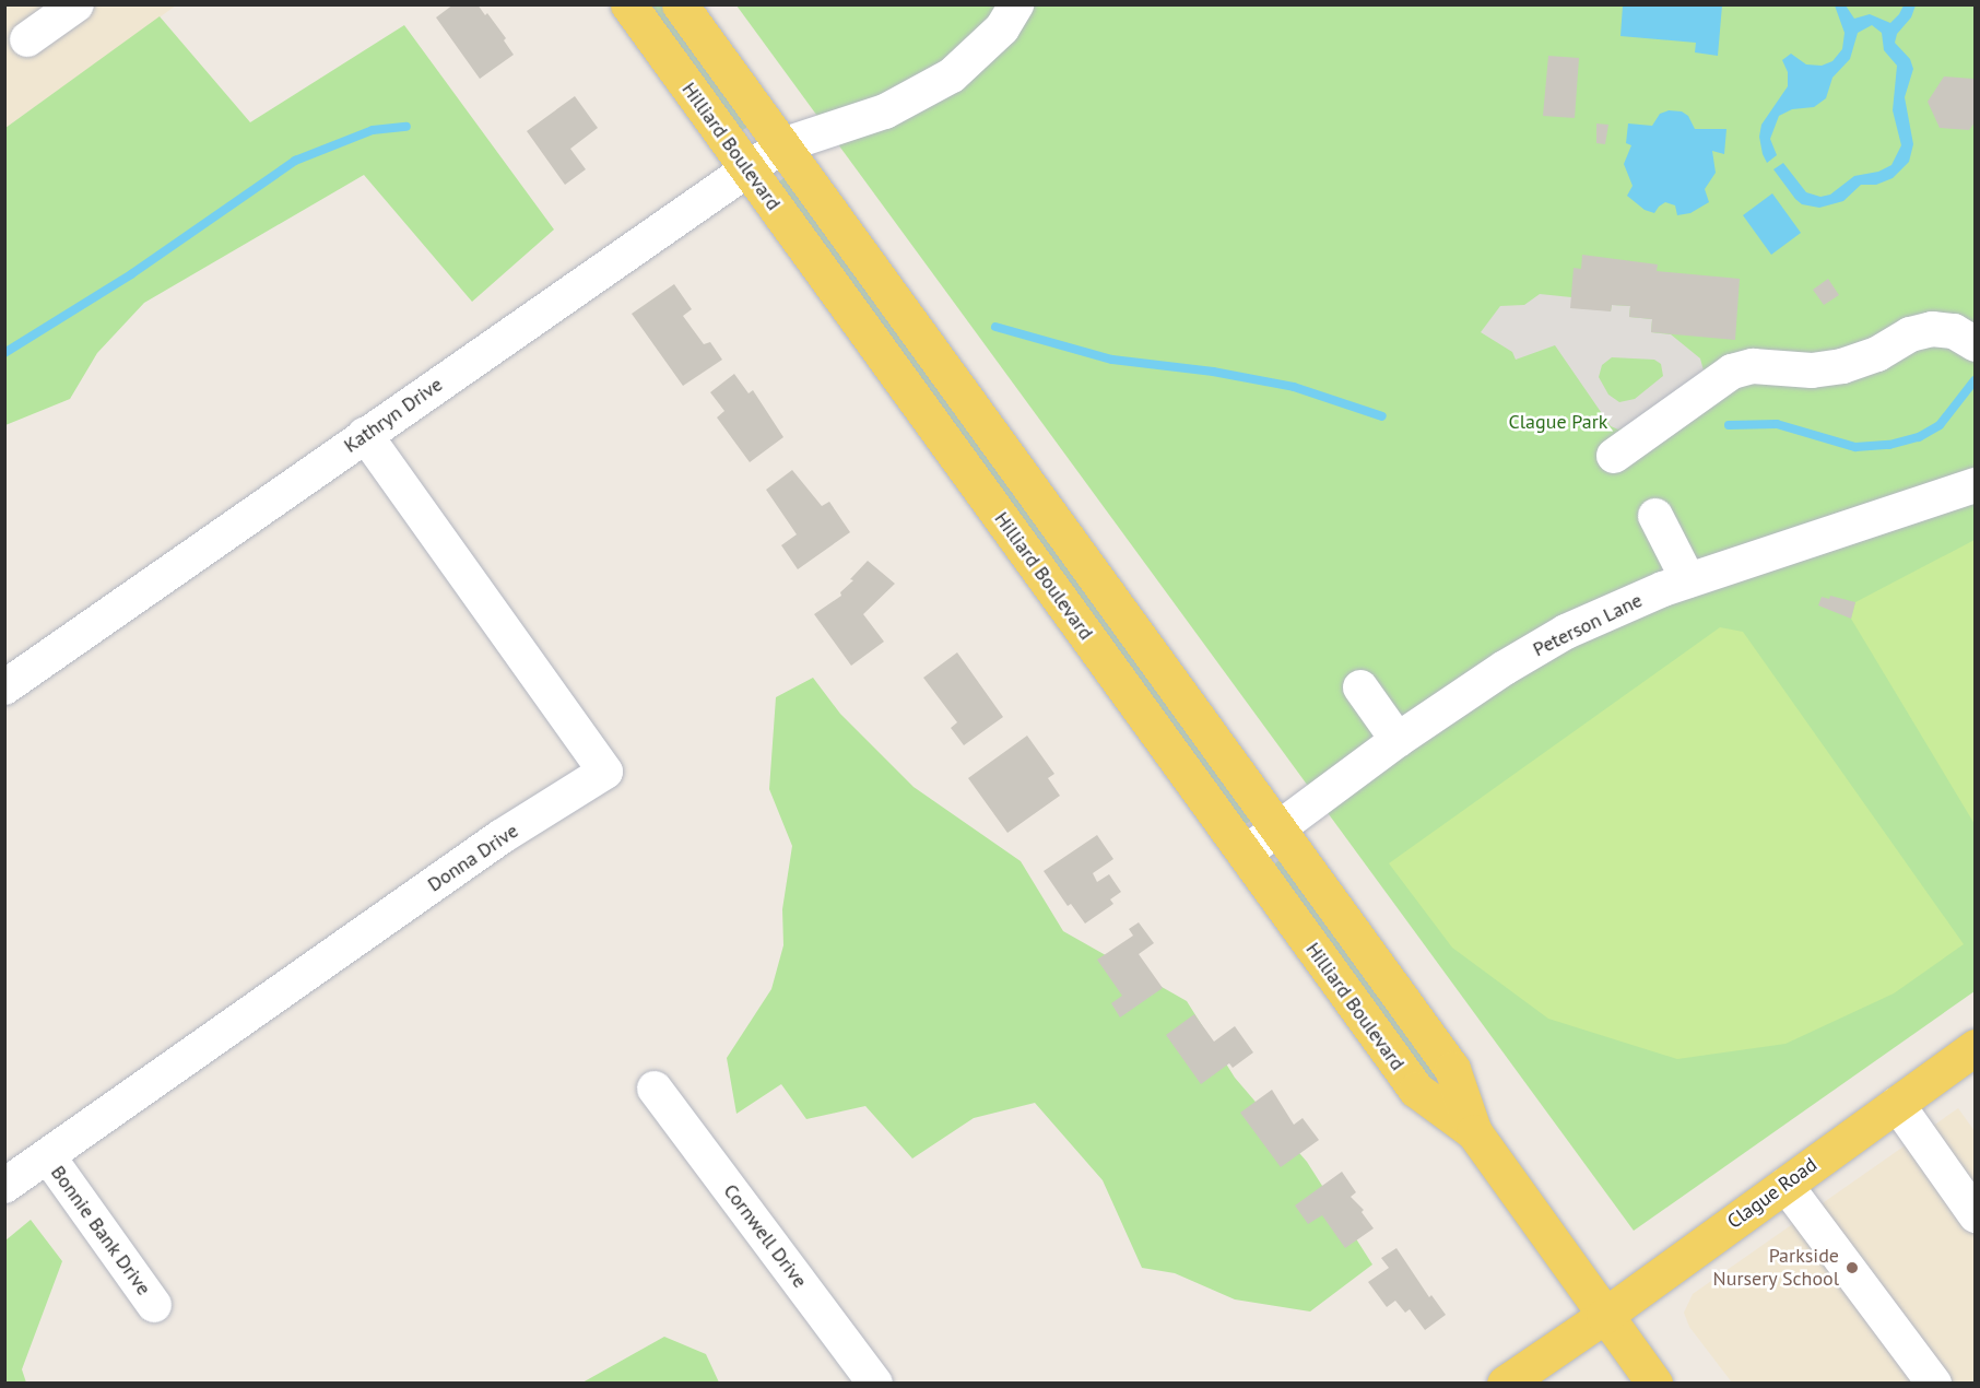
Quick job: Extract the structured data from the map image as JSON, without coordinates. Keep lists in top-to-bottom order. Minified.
{"streets":{"main road":["Hilliard Boulevard","Clague Road"],"street":["Kathryn Drive","Peterson Lane","Donna Drive","Bonnie Bank Drive","Cornwell Drive"]},"crossings":[["Hilliard Boulevard","Kathryn Drive"],["Hilliard Boulevard","Peterson Lane"],["Hilliard Boulevard","Clague Road"],["Kathryn Drive","Donna Drive"],["Donna Drive","Bonnie Bank Drive"]],"parks":["Clague Park"],"places":["Parkside Nursery School"]}
